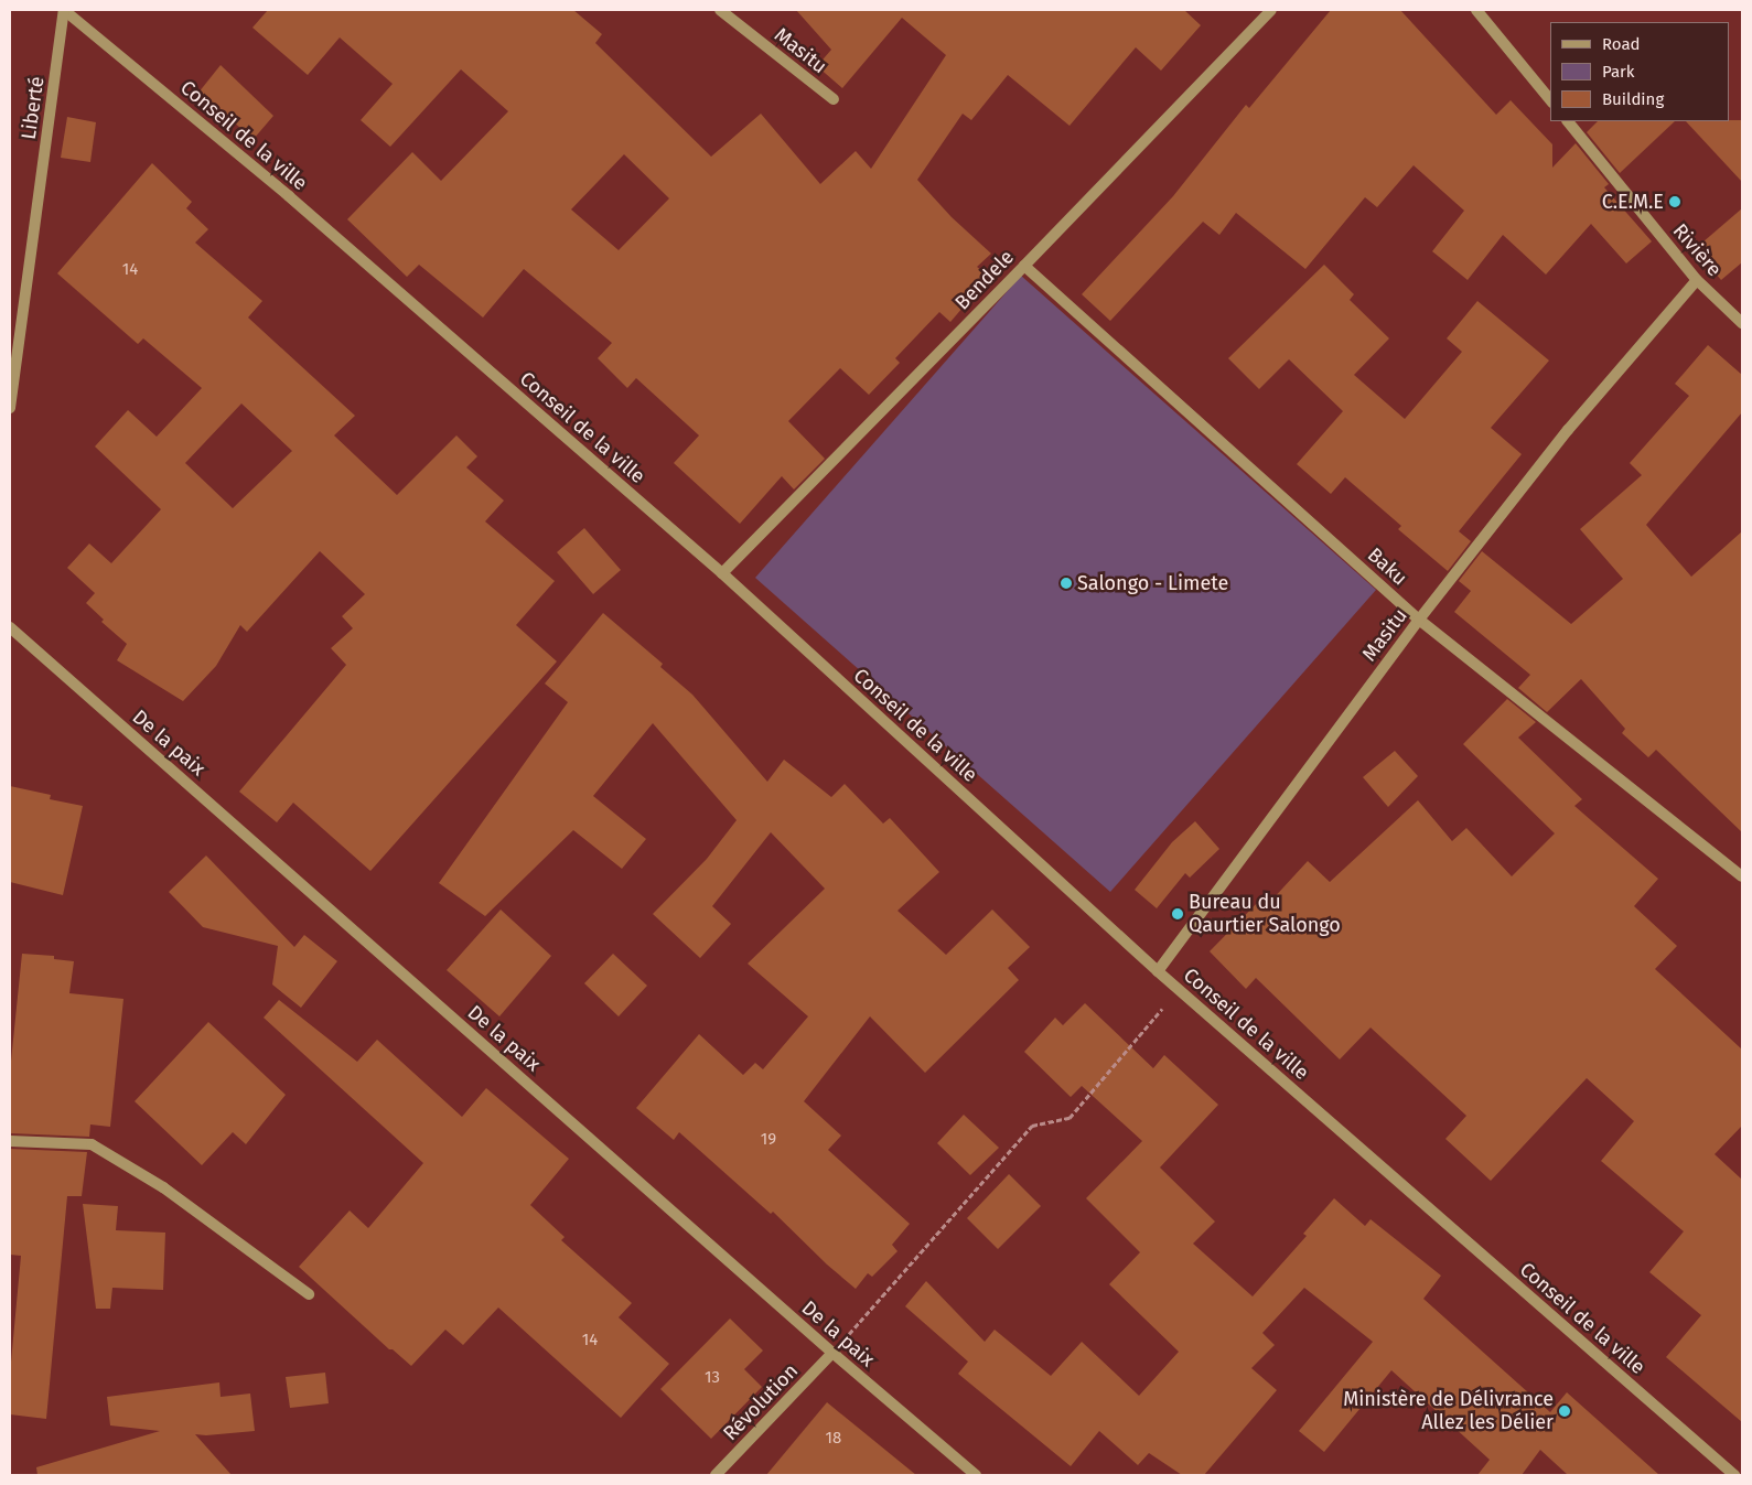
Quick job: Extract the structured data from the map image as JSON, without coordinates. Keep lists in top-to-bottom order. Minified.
{"streets":{"street":["Masitu","Liberté","Conseil de la ville","Rivière","Bendele","Baku","De la paix","Révolution"]},"crossings":[["Masitu","Conseil de la ville"],["Masitu","Rivière"],["Masitu","Baku"],["Liberté","Conseil de la ville"],["Conseil de la ville","Bendele"],["Bendele","Baku"],["De la paix","Révolution"]],"places":["C.E.M.E","Salongo - Limete","Bureau du Qaurtier Salongo","Ministère de Délivrance Allez les Délier"],"house_numbers":["14","19","14","13","18"],"legend":["Road","Park","Building"]}
